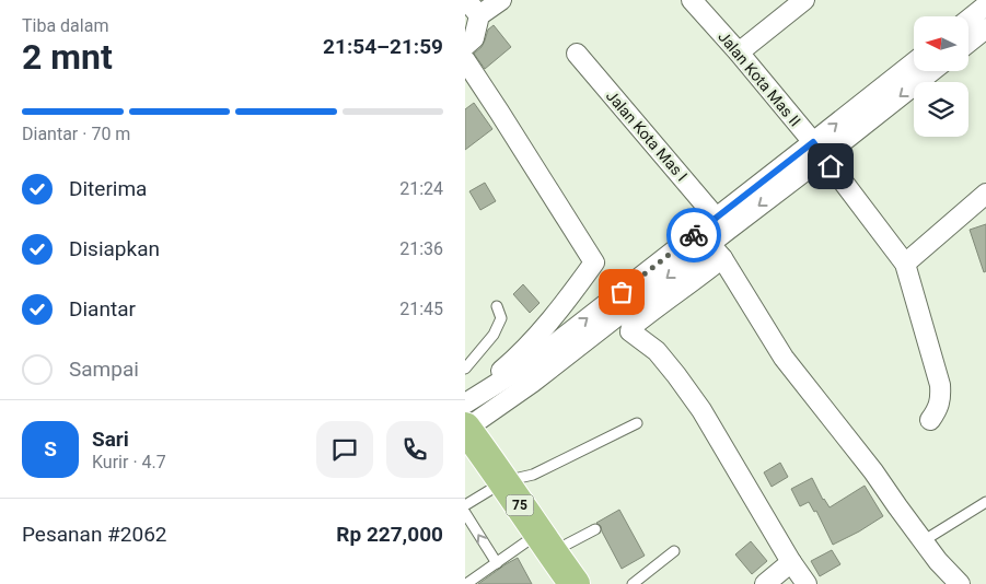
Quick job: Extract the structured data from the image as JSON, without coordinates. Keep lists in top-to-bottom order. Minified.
{"streets":{"main road":["75"],"street":["Jalan Kota Mas II","Jalan Kota Mas I"]},"north":"left","page":{"heading":["2 mnt","Tiba dalam","21:54–21:59"],"panel":["Sari","Kurir · 4.7","Pesanan #2062","Rp 227,000"],"bar":"Diantar · 70 m","list":[["Diterima","21:24"],["Disiapkan","21:36"],["Diantar","21:45"],"Sampai"],"round":"S"}}
